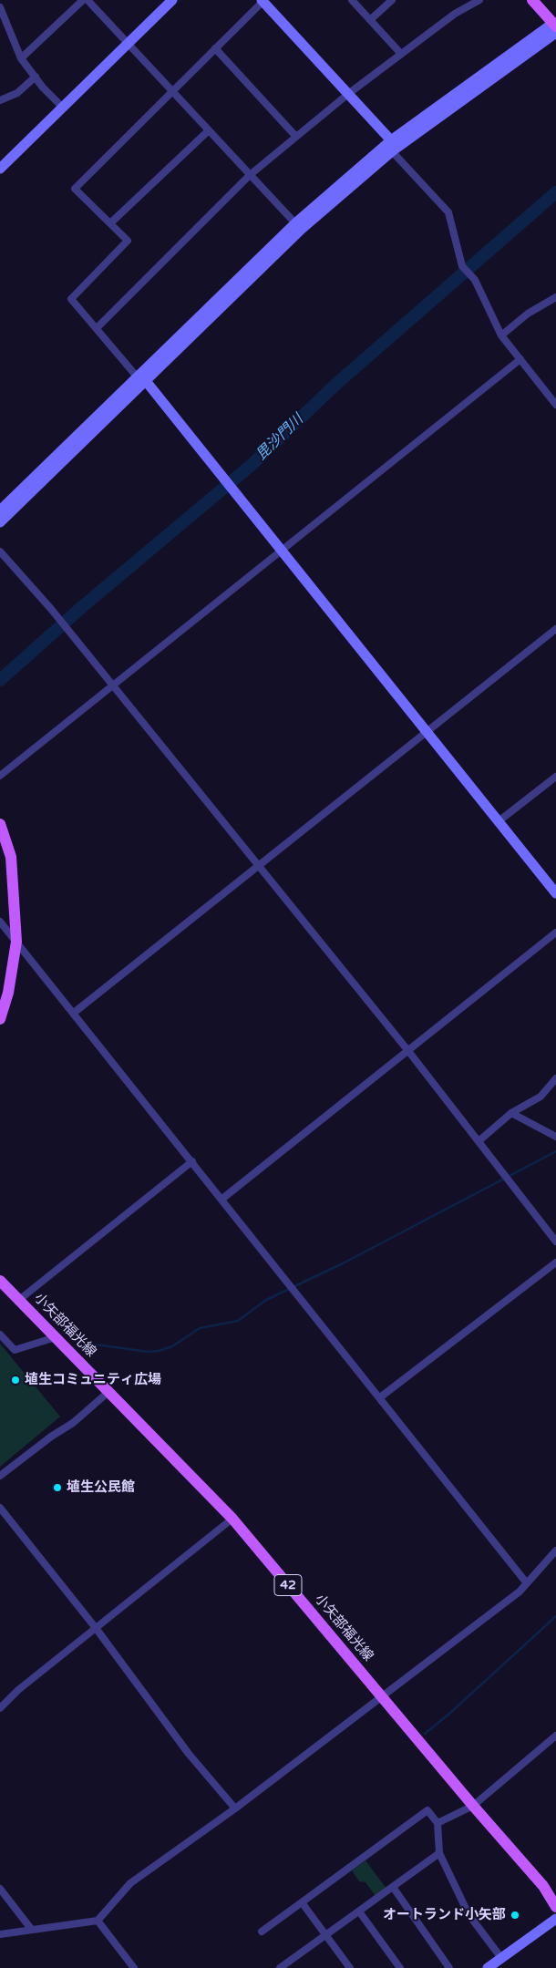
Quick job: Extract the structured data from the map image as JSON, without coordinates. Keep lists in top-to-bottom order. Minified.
{"streets":{"main road":["小矢部福光線","42"]},"water":["毘沙門川"],"places":["埴生コミュニティ広場","埴生公民館","オートランド小矢部"]}
